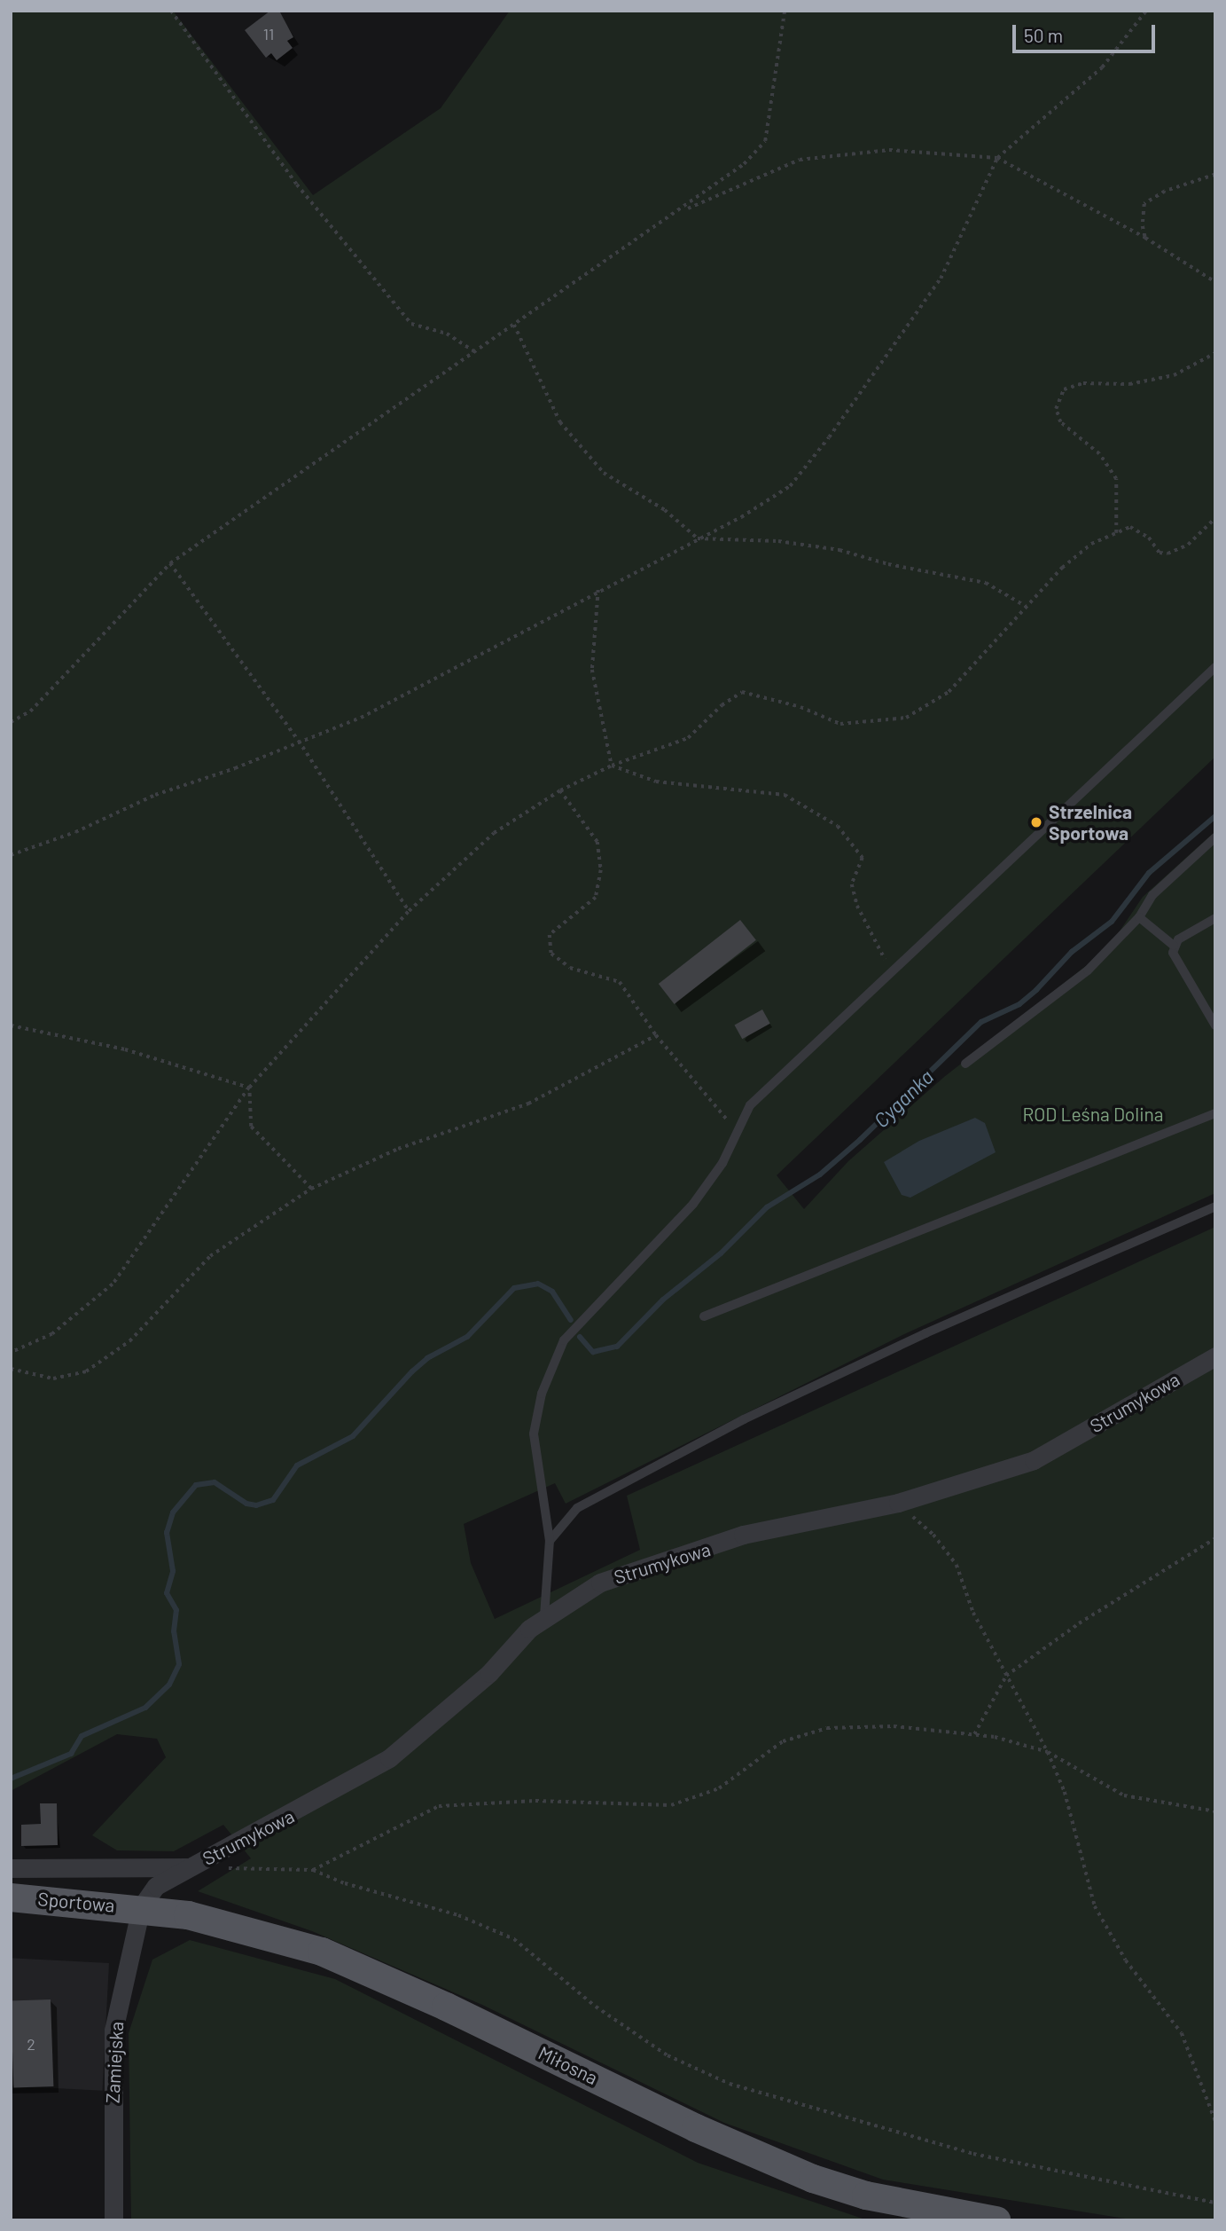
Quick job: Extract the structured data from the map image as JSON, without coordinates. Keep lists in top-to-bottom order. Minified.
{"streets":{"main road":["Sportowa","Miłosna"],"street":["Strumykowa","Zamiejska"]},"crossings":[["Strumykowa","Sportowa"],["Strumykowa","Zamiejska"],["Strumykowa","Miłosna"],["Sportowa","Zamiejska"],["Sportowa","Miłosna"],["Zamiejska","Miłosna"]],"water":["Cyganka"],"parks":["ROD Leśna Dolina"],"places":["Strzelnica Sportowa"],"house_numbers":["11","2"],"scale_bar":"50 m"}
